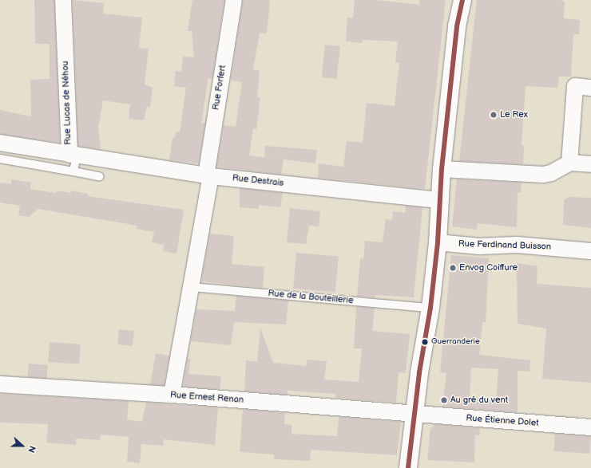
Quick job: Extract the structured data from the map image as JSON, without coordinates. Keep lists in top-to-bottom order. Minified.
{"streets":{"street":["Rue Forfert","Rue Lucas de Néhou","Rue Destrais","Rue Ferdinand Buisson","Rue Ernest Renan","Rue Étienne Dolet"],"lane":["Rue de la Bouteillerie"]},"crossings":[["Rue Forfert","Rue Destrais"],["Rue Lucas de Néhou","Rue Destrais"],["Rue Ernest Renan","Rue Étienne Dolet"]],"places":["Le Rex","Envog Coiffure","Guerranderie","Au gré du vent"],"north":"right"}
